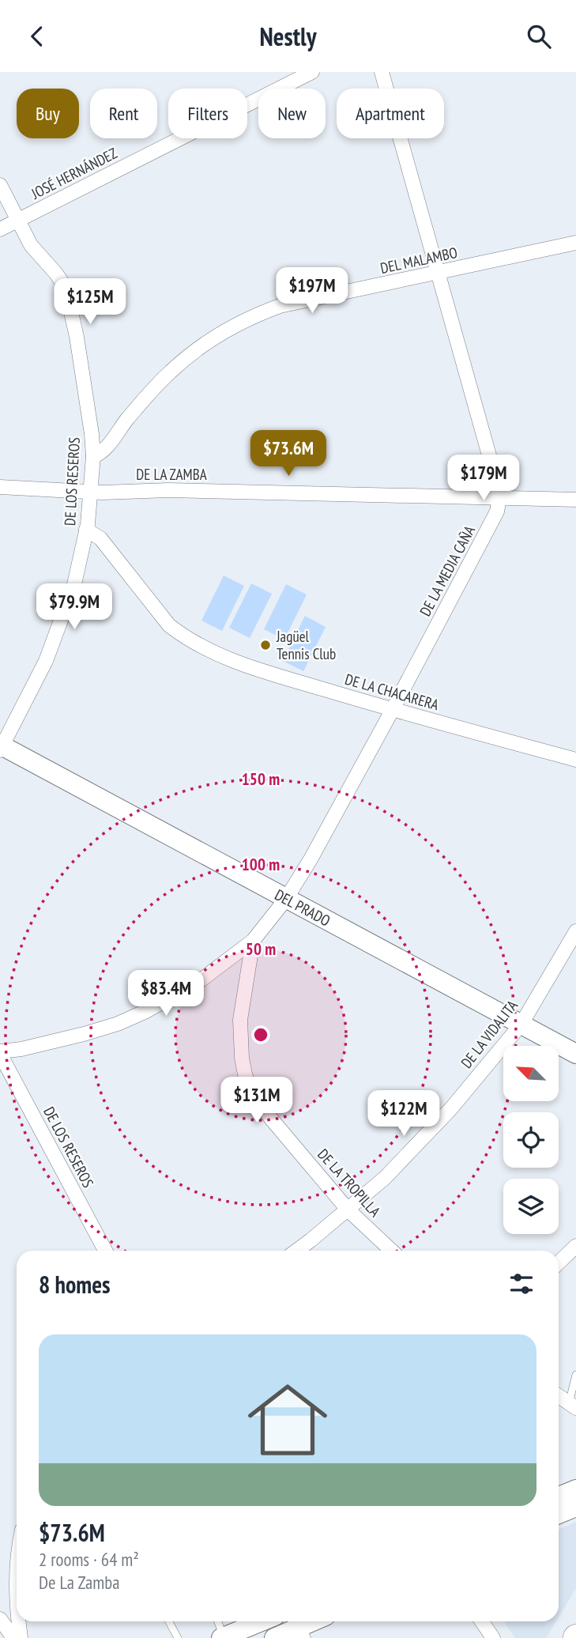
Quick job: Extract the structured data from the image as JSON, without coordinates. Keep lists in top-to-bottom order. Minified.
{"streets":{"street":["JOSÉ HERNÁNDEZ","DEL MALAMBO","DE LA ZAMBA","DE LOS RESEROS","DE LA MEDIA CAÑA","DE LA CHACARERA","DEL PRADO","DE LA VIDALITA","DE LA TROPILLA"]},"crossings":[["JOSÉ HERNÁNDEZ","DE LOS RESEROS"],["DEL MALAMBO","DE LOS RESEROS"],["DEL MALAMBO","DE LA MEDIA CAÑA"],["DE LA ZAMBA","DE LOS RESEROS"],["DE LA ZAMBA","DE LA MEDIA CAÑA"],["DE LOS RESEROS","DE LA CHACARERA"],["DE LOS RESEROS","DEL PRADO"],["DE LA MEDIA CAÑA","DE LA CHACARERA"],["DE LA MEDIA CAÑA","DEL PRADO"],["DE LA MEDIA CAÑA","DE LA TROPILLA"],["DEL PRADO","DE LA VIDALITA"],["DE LA VIDALITA","DE LA TROPILLA"]],"places":["Jagüel Tennis Club"],"north":"top left","page":{"header":"Nestly","chip":["Buy","Rent","Filters","New","Apartment"],"price":["$197M","$125M","$73.6M","$179M","$79.9M","$83.4M","$131M","$122M"],"heading":"8 homes","list":[{"name":"$73.6M","note":"2 rooms · 64 m² · De La Zamba"}]},"rings":["150 m","100 m","50 m"]}
